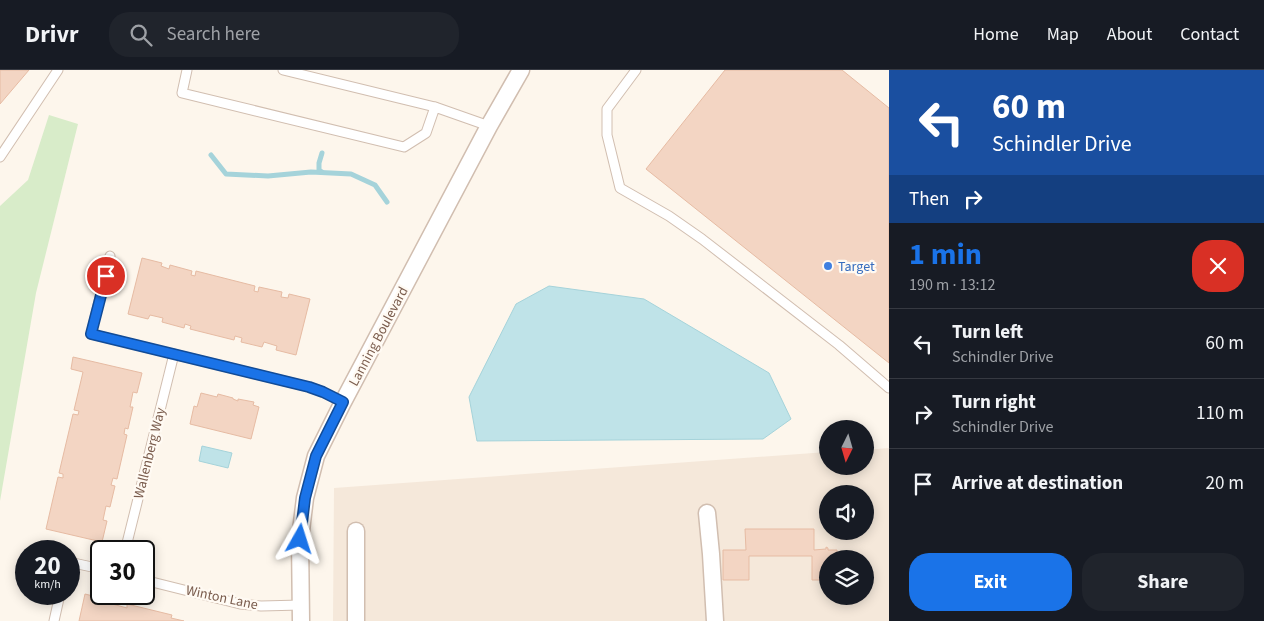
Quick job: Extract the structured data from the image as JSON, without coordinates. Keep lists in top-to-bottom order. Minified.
{"streets":{"street":["Lanning Boulevard"],"lane":["Wallenberg Way","Winton Lane"]},"crossings":[["Lanning Boulevard","Winton Lane"]],"places":["Target"],"north":"bottom","page":{"header":"Drivr","search":"Search here","nav":["Home","Map","About","Contact"],"turn":["60 m","Schindler Drive"],"then":"Then","heading":["1 min","190 m · 13:12"],"list":[{"name":"Turn left","note":"Schindler Drive","value":"60 m"},{"name":"Turn right","note":"Schindler Drive","value":"110 m"},{"name":"Arrive at destination","value":"20 m"}],"speed":"20 km/h","limit":"30","buttons":["Exit","Share"]}}
